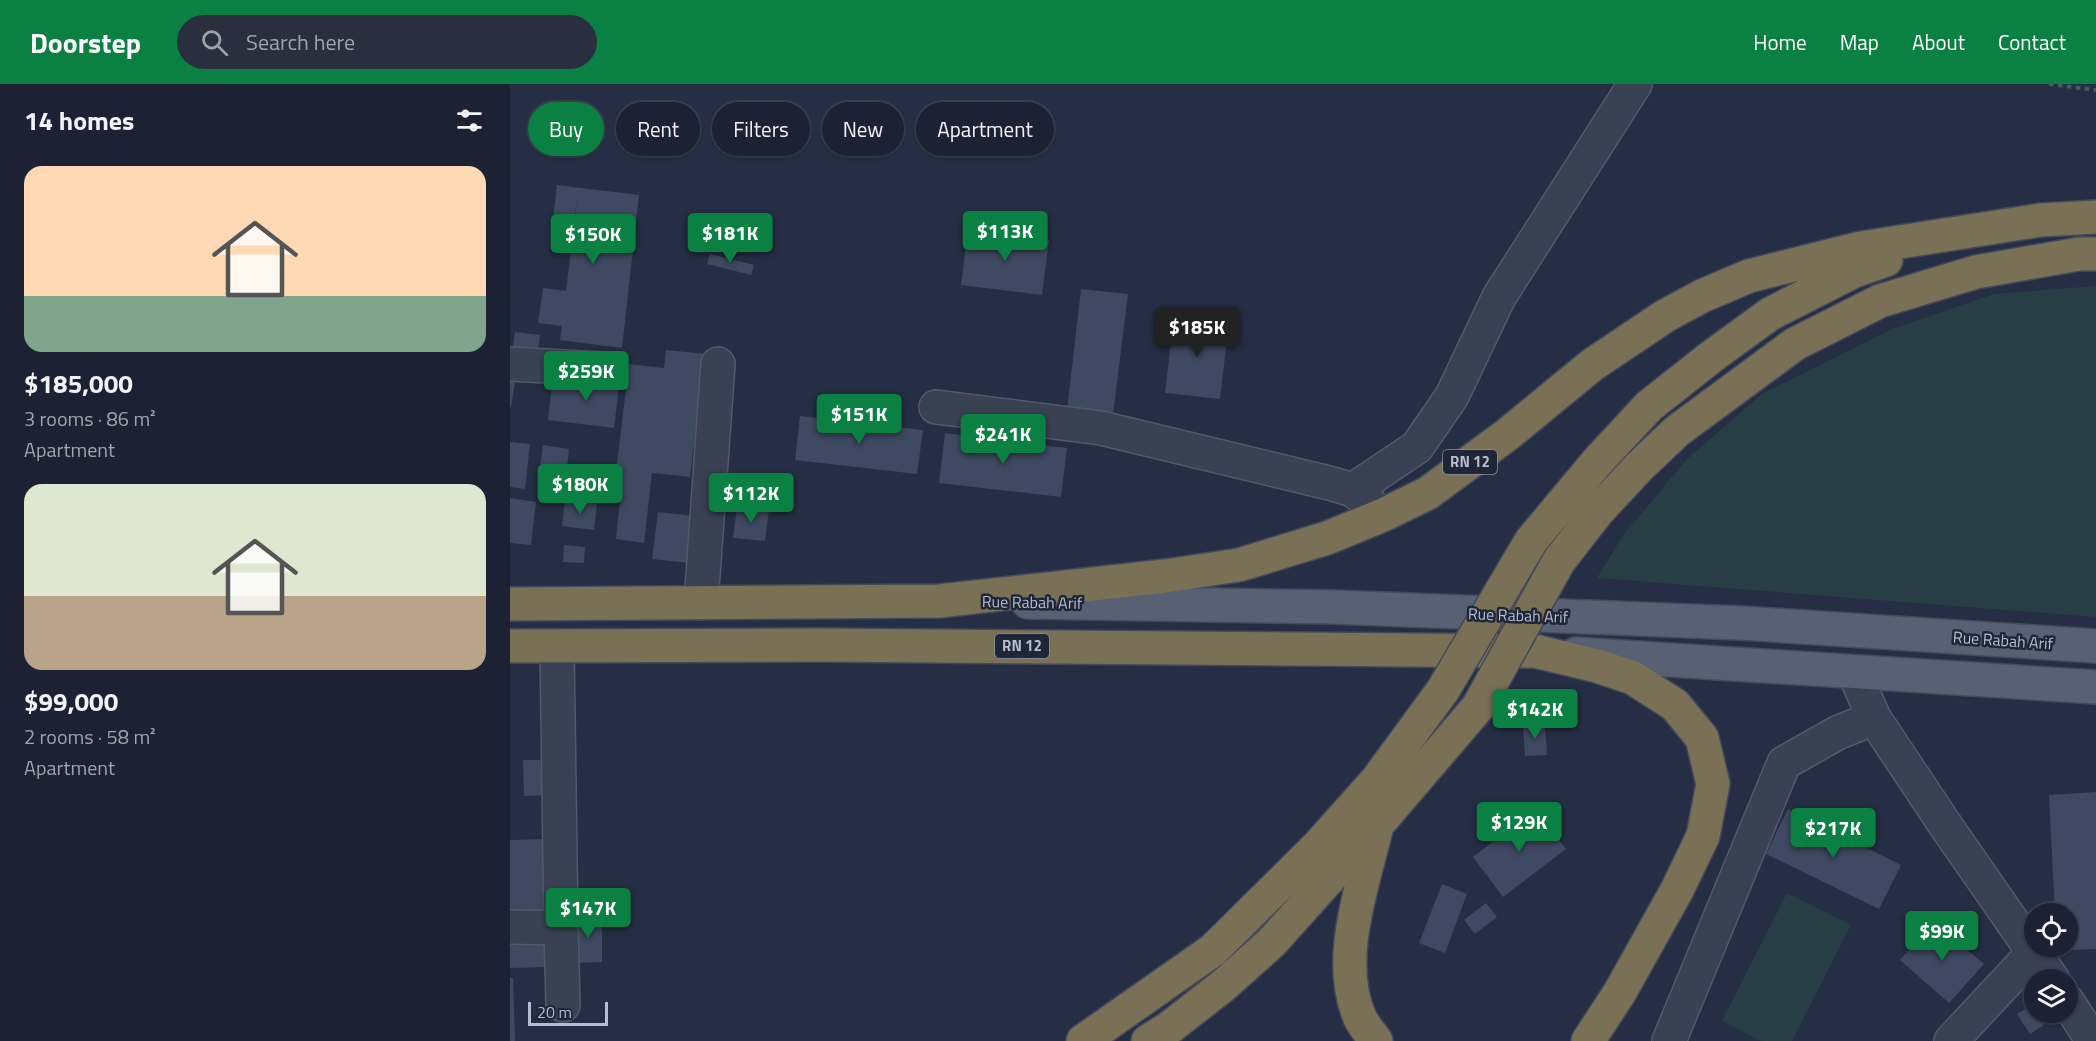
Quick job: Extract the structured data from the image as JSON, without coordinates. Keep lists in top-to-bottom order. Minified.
{"streets":{"highway":["RN 12"],"main road":["Rue Rabah Arif"]},"crossings":[["RN 12","Rue Rabah Arif"]],"scale_bar":"20 m","page":{"header":"Doorstep","search":"Search here","nav":["Home","Map","About","Contact"],"heading":"14 homes","chip":["Buy","Rent","Filters","New","Apartment"],"list":[{"name":"$185,000","note":"3 rooms · 86 m² · Apartment"},{"name":"$99,000","note":"2 rooms · 58 m² · Apartment"}],"price":["$113K","$181K","$150K","$185K","$259K","$151K","$241K","$180K","$112K","$142K","$129K","$217K","$147K","$99K"],"scale":"20 m"}}
